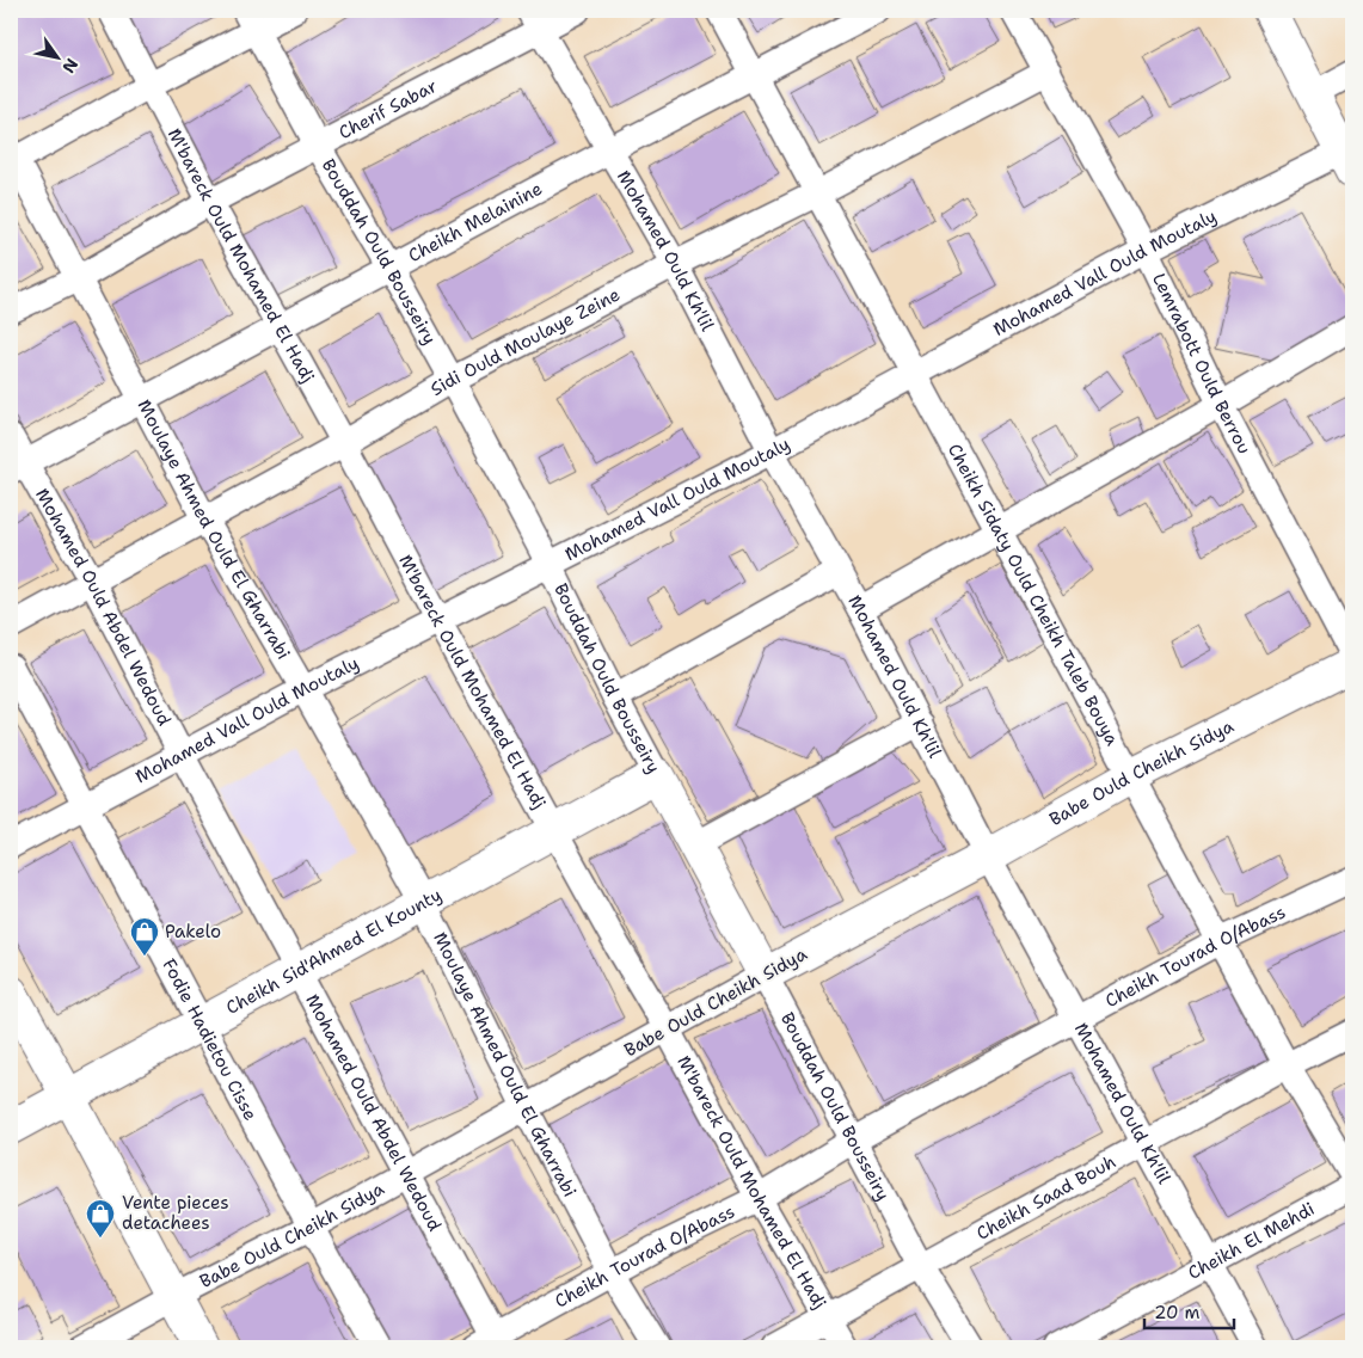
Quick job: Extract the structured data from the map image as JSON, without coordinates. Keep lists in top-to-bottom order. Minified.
{"streets":{"main road":["Bouddah Ould Bousseiry","Babe Ould Cheikh Sidya","Cheikh Sid'Ahmed El Kounty"],"street":["Cherif Sabar","Cheikh Melainine","Mohamed Ould Kh'lil","M'bareck Ould Mohamed El Hadj","Mohamed Vall Ould Moutaly","Sidi Ould Moulaye Zeine","Lemrabott Ould Berrou","Moulaye Ahmed Ould El Gharrabi","Cheikh Sidaty Ould Cheikh Taleb Bouya","Mohamed Ould Abdel Wedoud","Cheikh Tourad O/Abass","Fodie Hadietou Cisse","Cheikh Saad Bouh","Cheikh El Mehdi"]},"crossings":[["Cherif Sabar","Mohamed Ould Kh'lil"],["Cherif Sabar","Bouddah Ould Bousseiry"],["Cherif Sabar","M'bareck Ould Mohamed El Hadj"],["Cherif Sabar","Moulaye Ahmed Ould El Gharrabi"],["Cheikh Melainine","Mohamed Ould Kh'lil"],["Cheikh Melainine","Bouddah Ould Bousseiry"],["Cheikh Melainine","M'bareck Ould Mohamed El Hadj"],["Cheikh Melainine","Moulaye Ahmed Ould El Gharrabi"],["Cheikh Melainine","Cheikh Sidaty Ould Cheikh Taleb Bouya"],["Cheikh Melainine","Mohamed Ould Abdel Wedoud"],["Mohamed Ould Kh'lil","Mohamed Vall Ould Moutaly"],["Mohamed Ould Kh'lil","Sidi Ould Moulaye Zeine"],["Mohamed Ould Kh'lil","Babe Ould Cheikh Sidya"],["Mohamed Ould Kh'lil","Cheikh Tourad O/Abass"],["Mohamed Ould Kh'lil","Cheikh Saad Bouh"],["Mohamed Ould Kh'lil","Cheikh El Mehdi"],["Bouddah Ould Bousseiry","Mohamed Vall Ould Moutaly"],["Bouddah Ould Bousseiry","Sidi Ould Moulaye Zeine"],["Bouddah Ould Bousseiry","Babe Ould Cheikh Sidya"],["Bouddah Ould Bousseiry","Cheikh Sid'Ahmed El Kounty"],["Bouddah Ould Bousseiry","Cheikh Tourad O/Abass"],["Bouddah Ould Bousseiry","Cheikh Saad Bouh"],["M'bareck Ould Mohamed El Hadj","Mohamed Vall Ould Moutaly"],["M'bareck Ould Mohamed El Hadj","Sidi Ould Moulaye Zeine"],["M'bareck Ould Mohamed El Hadj","Babe Ould Cheikh Sidya"],["M'bareck Ould Mohamed El Hadj","Cheikh Sid'Ahmed El Kounty"],["M'bareck Ould Mohamed El Hadj","Cheikh Tourad O/Abass"],["M'bareck Ould Mohamed El Hadj","Cheikh Saad Bouh"],["Mohamed Vall Ould Moutaly","Lemrabott Ould Berrou"],["Mohamed Vall Ould Moutaly","Moulaye Ahmed Ould El Gharrabi"],["Mohamed Vall Ould Moutaly","Cheikh Sidaty Ould Cheikh Taleb Bouya"],["Mohamed Vall Ould Moutaly","Mohamed Ould Abdel Wedoud"],["Mohamed Vall Ould Moutaly","Fodie Hadietou Cisse"],["Sidi Ould Moulaye Zeine","Lemrabott Ould Berrou"],["Sidi Ould Moulaye Zeine","Moulaye Ahmed Ould El Gharrabi"],["Sidi Ould Moulaye Zeine","Cheikh Sidaty Ould Cheikh Taleb Bouya"],["Sidi Ould Moulaye Zeine","Mohamed Ould Abdel Wedoud"],["Moulaye Ahmed Ould El Gharrabi","Babe Ould Cheikh Sidya"],["Moulaye Ahmed Ould El Gharrabi","Cheikh Sid'Ahmed El Kounty"],["Moulaye Ahmed Ould El Gharrabi","Cheikh Tourad O/Abass"],["Cheikh Sidaty Ould Cheikh Taleb Bouya","Babe Ould Cheikh Sidya"],["Cheikh Sidaty Ould Cheikh Taleb Bouya","Cheikh Tourad O/Abass"],["Cheikh Sidaty Ould Cheikh Taleb Bouya","Cheikh Saad Bouh"],["Mohamed Ould Abdel Wedoud","Babe Ould Cheikh Sidya"],["Mohamed Ould Abdel Wedoud","Cheikh Sid'Ahmed El Kounty"],["Mohamed Ould Abdel Wedoud","Cheikh Tourad O/Abass"],["Babe Ould Cheikh Sidya","Fodie Hadietou Cisse"],["Cheikh Sid'Ahmed El Kounty","Fodie Hadietou Cisse"]],"places":{"shop":["Pakelo","Vente pieces detachees"]},"scale_bar":"20 m","north":"bottom right"}
